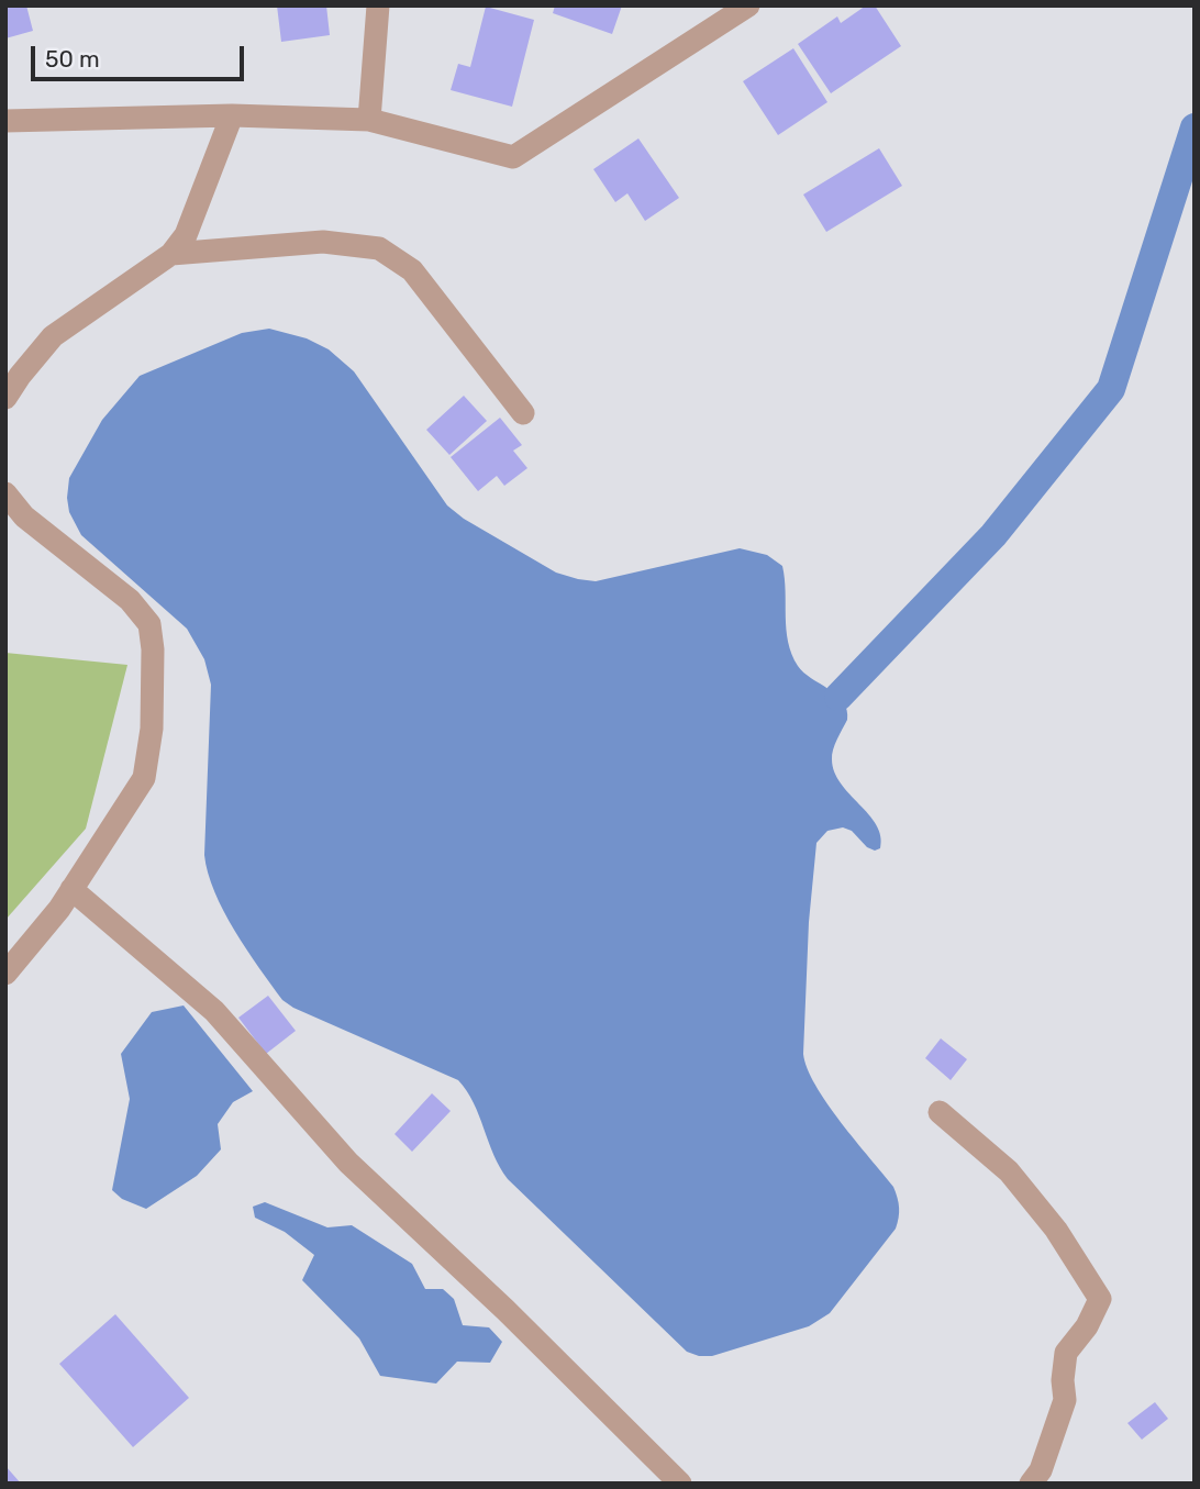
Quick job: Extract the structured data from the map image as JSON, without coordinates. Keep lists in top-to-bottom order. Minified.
{"scale_bar":"50 m"}
